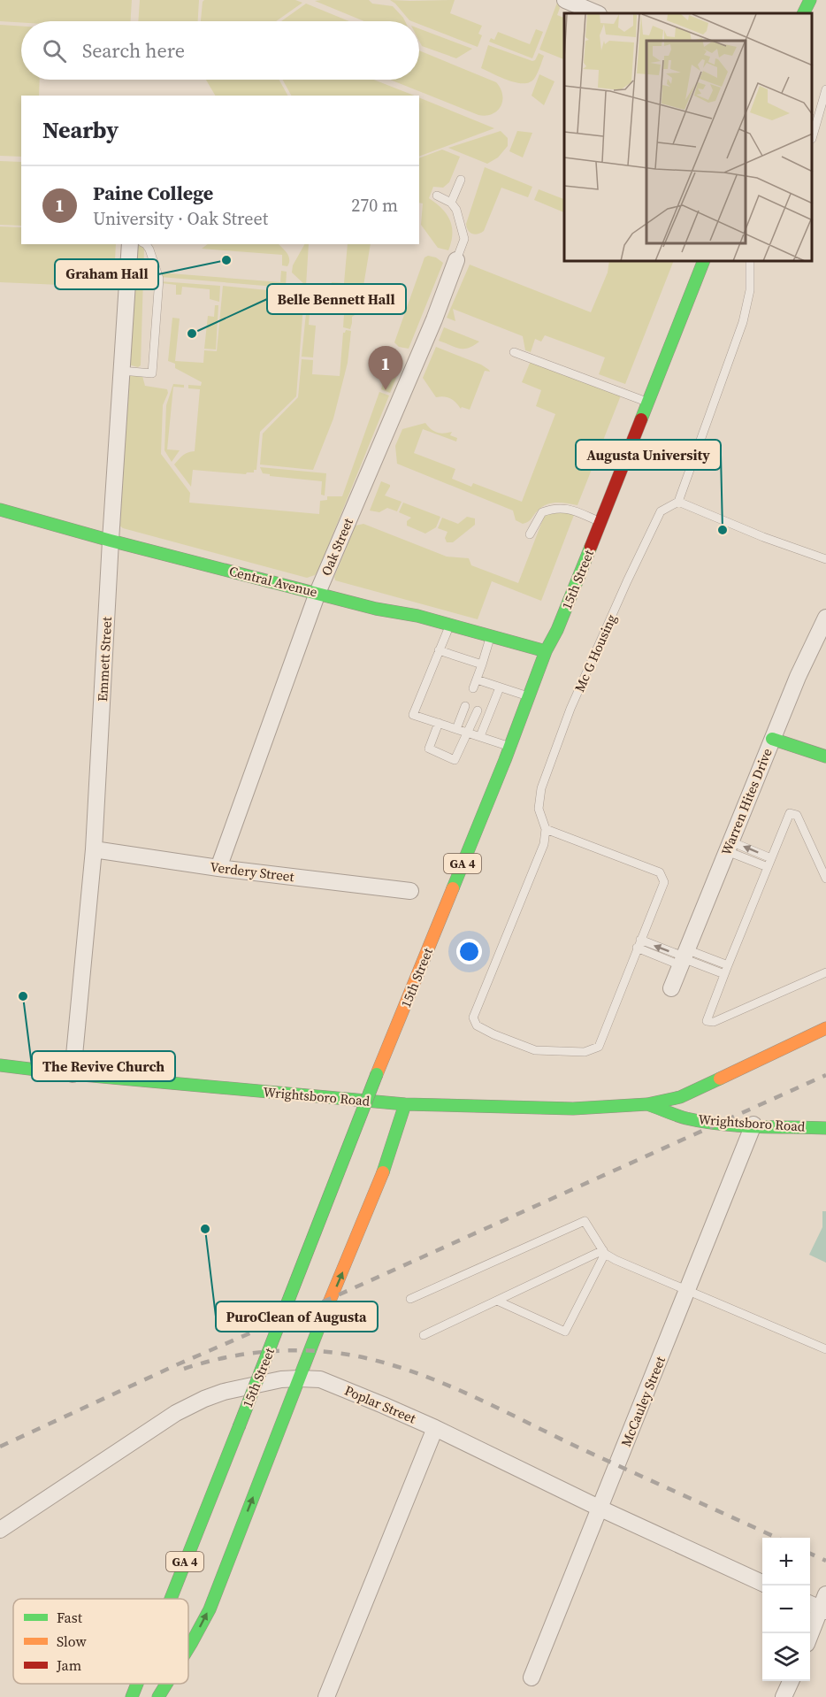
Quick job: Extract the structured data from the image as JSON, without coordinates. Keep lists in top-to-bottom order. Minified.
{"streets":{"main road":["15th Street","Central Avenue","GA 4","Wrightsboro Road"],"street":["Oak Street","Emmett Street","Warren Hites Drive","Verdery Street","McCauley Street","Poplar Street"],"lane":["Mc G Housing"]},"crossings":[["Oak Street","Central Avenue"],["Oak Street","Verdery Street"],["15th Street","Central Avenue"],["Central Avenue","Emmett Street"],["Emmett Street","Verdery Street"],["Emmett Street","Wrightsboro Road"],["Wrightsboro Road","McCauley Street"],["McCauley Street","Poplar Street"]],"places":["Graham Hall","Belle Bennett Hall","Augusta University","The Revive Church","PuroClean of Augusta"],"legend":["Fast","Slow","Jam"],"page":{"search":"Search here","heading":"Nearby","list":[{"mark":"1","name":"Paine College","note":"University · Oak Street","value":"270 m"}],"pins":"1","map_buttons":["+","−"]}}
